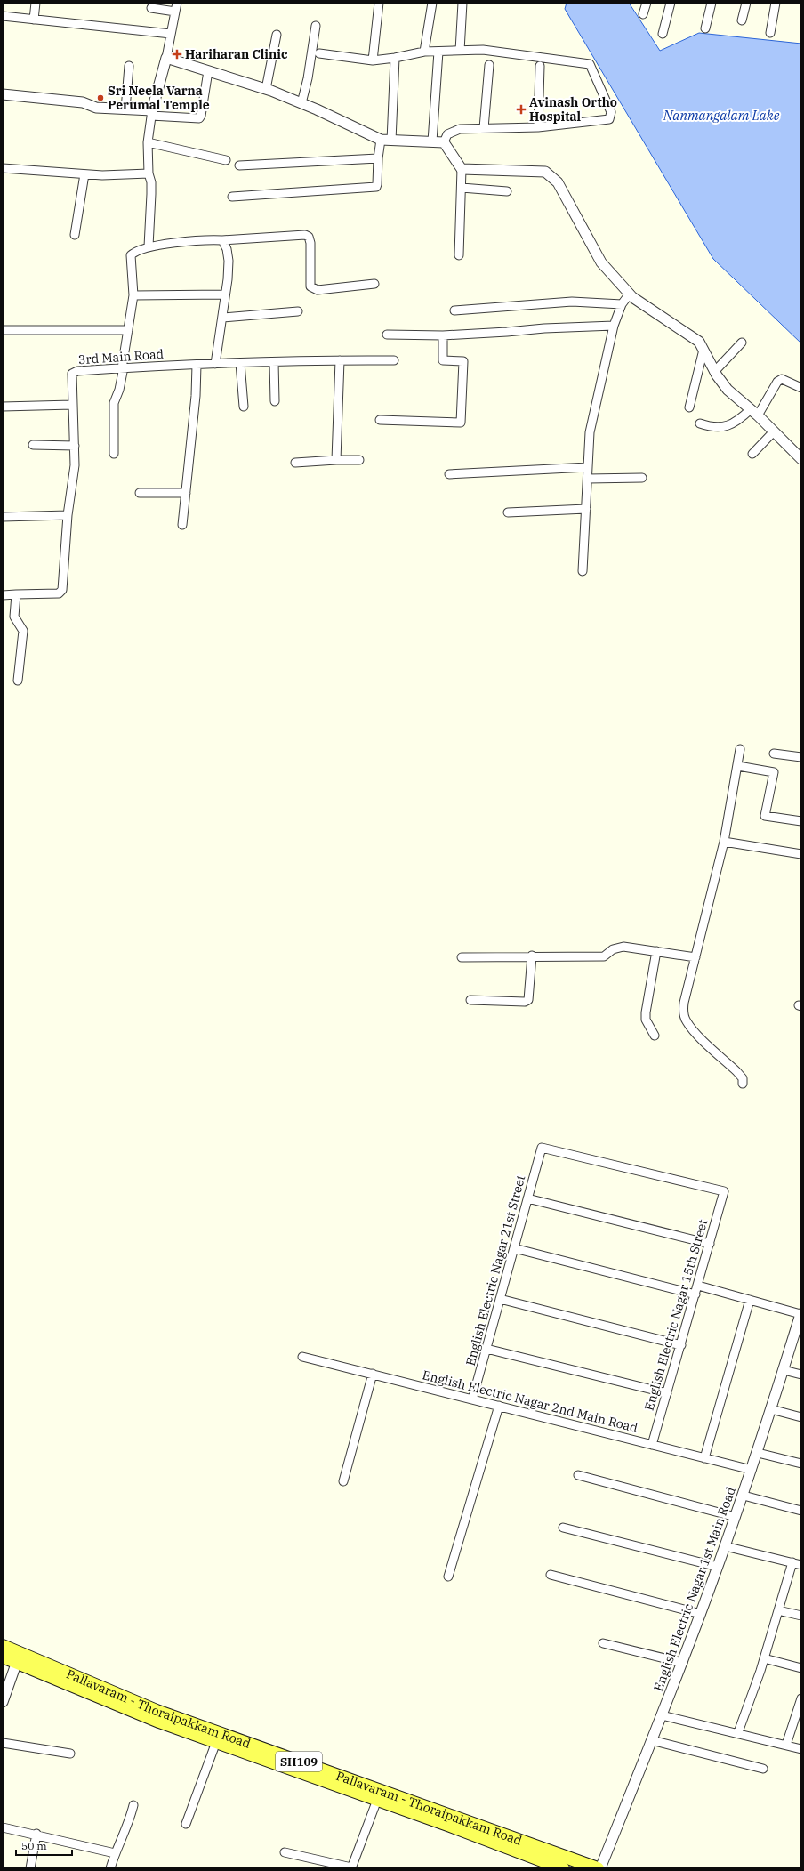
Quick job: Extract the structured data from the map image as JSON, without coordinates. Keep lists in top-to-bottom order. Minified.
{"streets":{"main road":["Pallavaram - Thoraipakkam Road","SH109"],"street":["3rd Main Road","English Electric Nagar 21st Street","English Electric Nagar 15th Street","English Electric Nagar 2nd Main Road","English Electric Nagar 1st Main Road"]},"crossings":[["English Electric Nagar 21st Street","English Electric Nagar 15th Street"],["English Electric Nagar 21st Street","English Electric Nagar 2nd Main Road"],["English Electric Nagar 15th Street","English Electric Nagar 2nd Main Road"],["English Electric Nagar 2nd Main Road","English Electric Nagar 1st Main Road"]],"water":["Nanmangalam Lake"],"places":{"health":["Hariharan Clinic","Avinash Ortho Hospital"],"other":["Sri Neela Varna Perumal Temple"]},"scale_bar":"50 m"}
